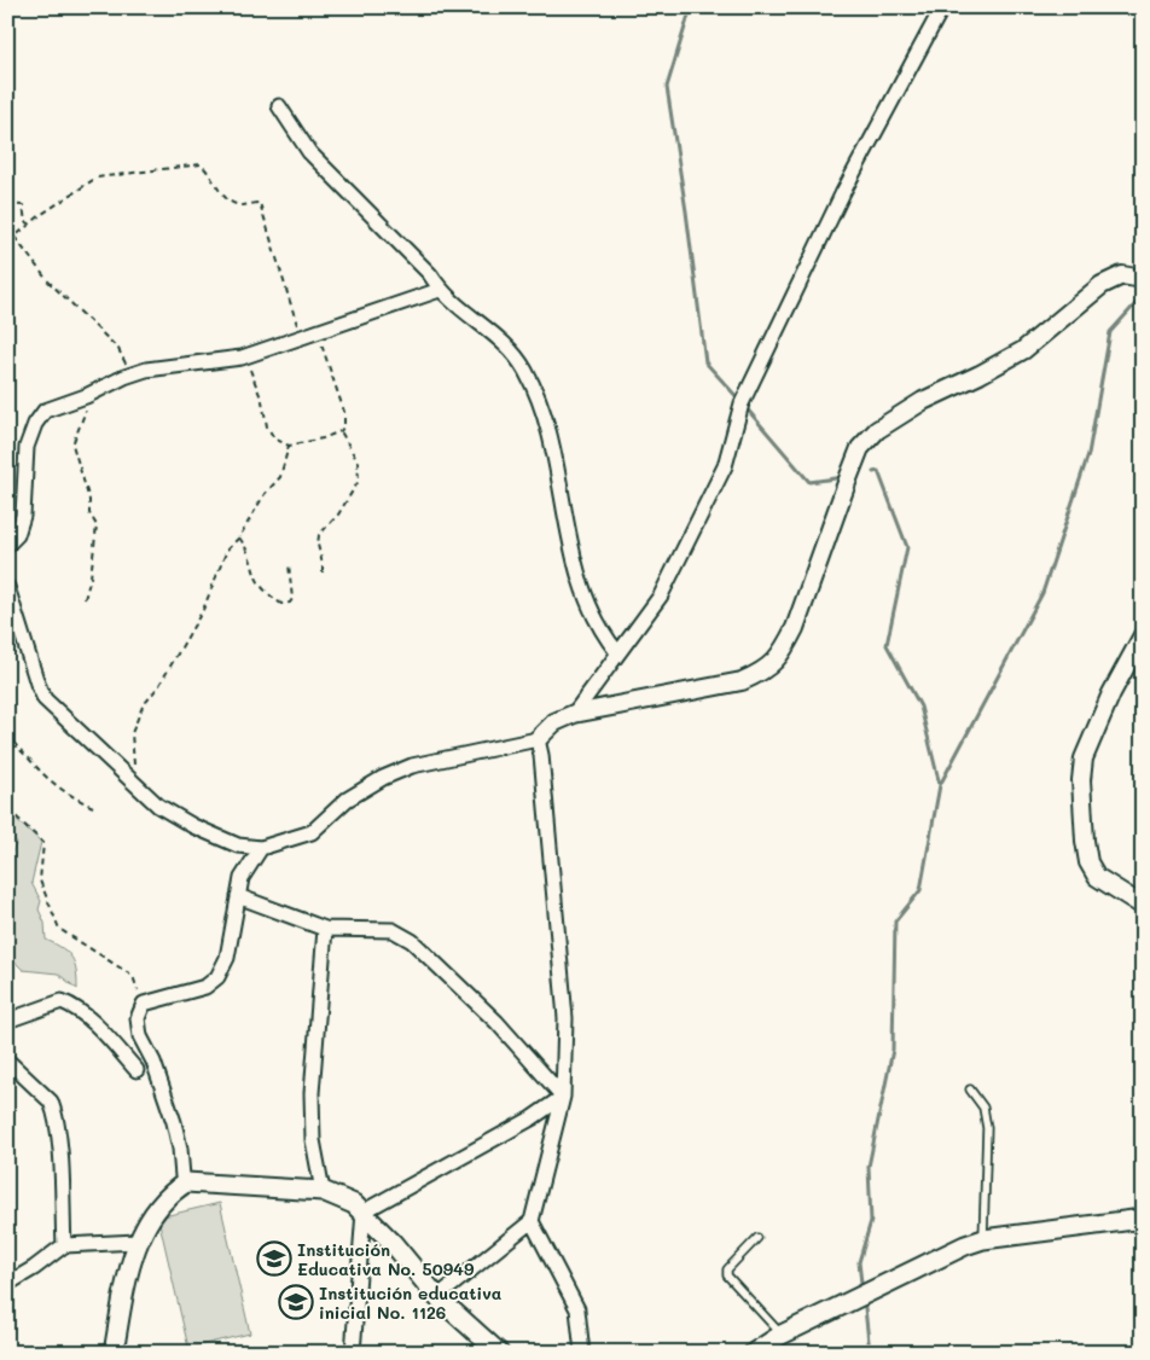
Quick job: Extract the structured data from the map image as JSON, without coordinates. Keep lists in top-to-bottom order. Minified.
{"places":{"school or university":["Institución Educativa No. 50949","Institución educativa inicial No. 1126"]}}
